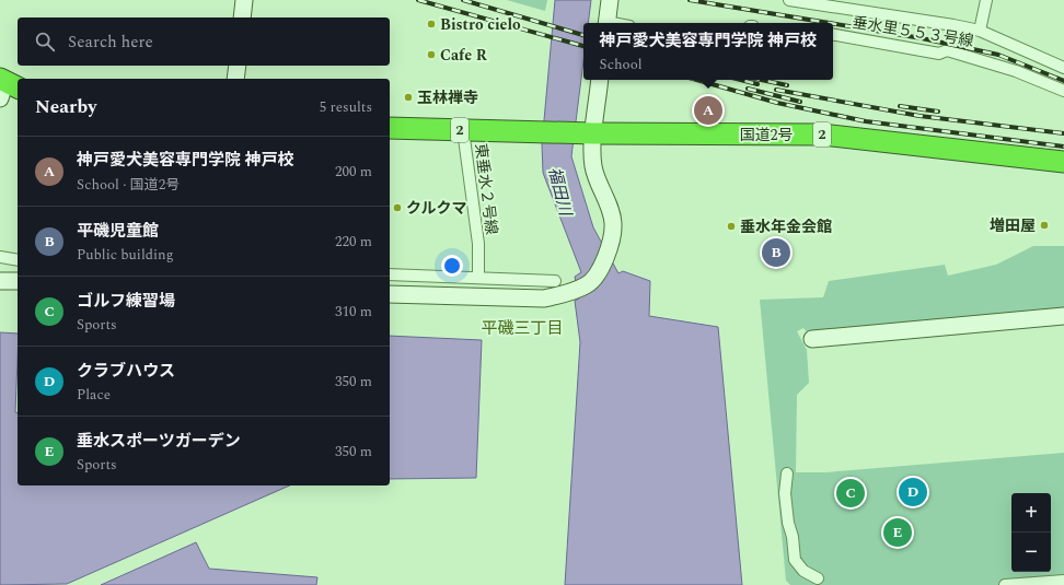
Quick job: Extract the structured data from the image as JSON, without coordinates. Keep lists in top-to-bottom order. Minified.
{"streets":{"highway":["2","国道2号"],"street":["垂水里５５３号線","東垂水２号線"]},"crossings":[["国道2号","東垂水２号線"]],"districts":["平磯三丁目"],"water":["福田川"],"places":["Bistro cielo","Cafe R","玉林禅寺","クルクマ","増田屋","垂水年金会館"],"page":{"search":"Search here","popup":["神戸愛犬美容専門学院 神戸校","School"],"heading":["Nearby","5 results"],"pins":["A","B","D","C","E"],"list":[{"mark":"A","name":"神戸愛犬美容専門学院 神戸校","note":"School · 国道2号","value":"200 m"},{"mark":"B","name":"平磯児童館","note":"Public building","value":"220 m"},{"mark":"C","name":"ゴルフ練習場","note":"Sports","value":"310 m"},{"mark":"D","name":"クラブハウス","note":"Place","value":"350 m"},{"mark":"E","name":"垂水スポーツガーデン","note":"Sports","value":"350 m"}],"map_buttons":["+","−"]}}
